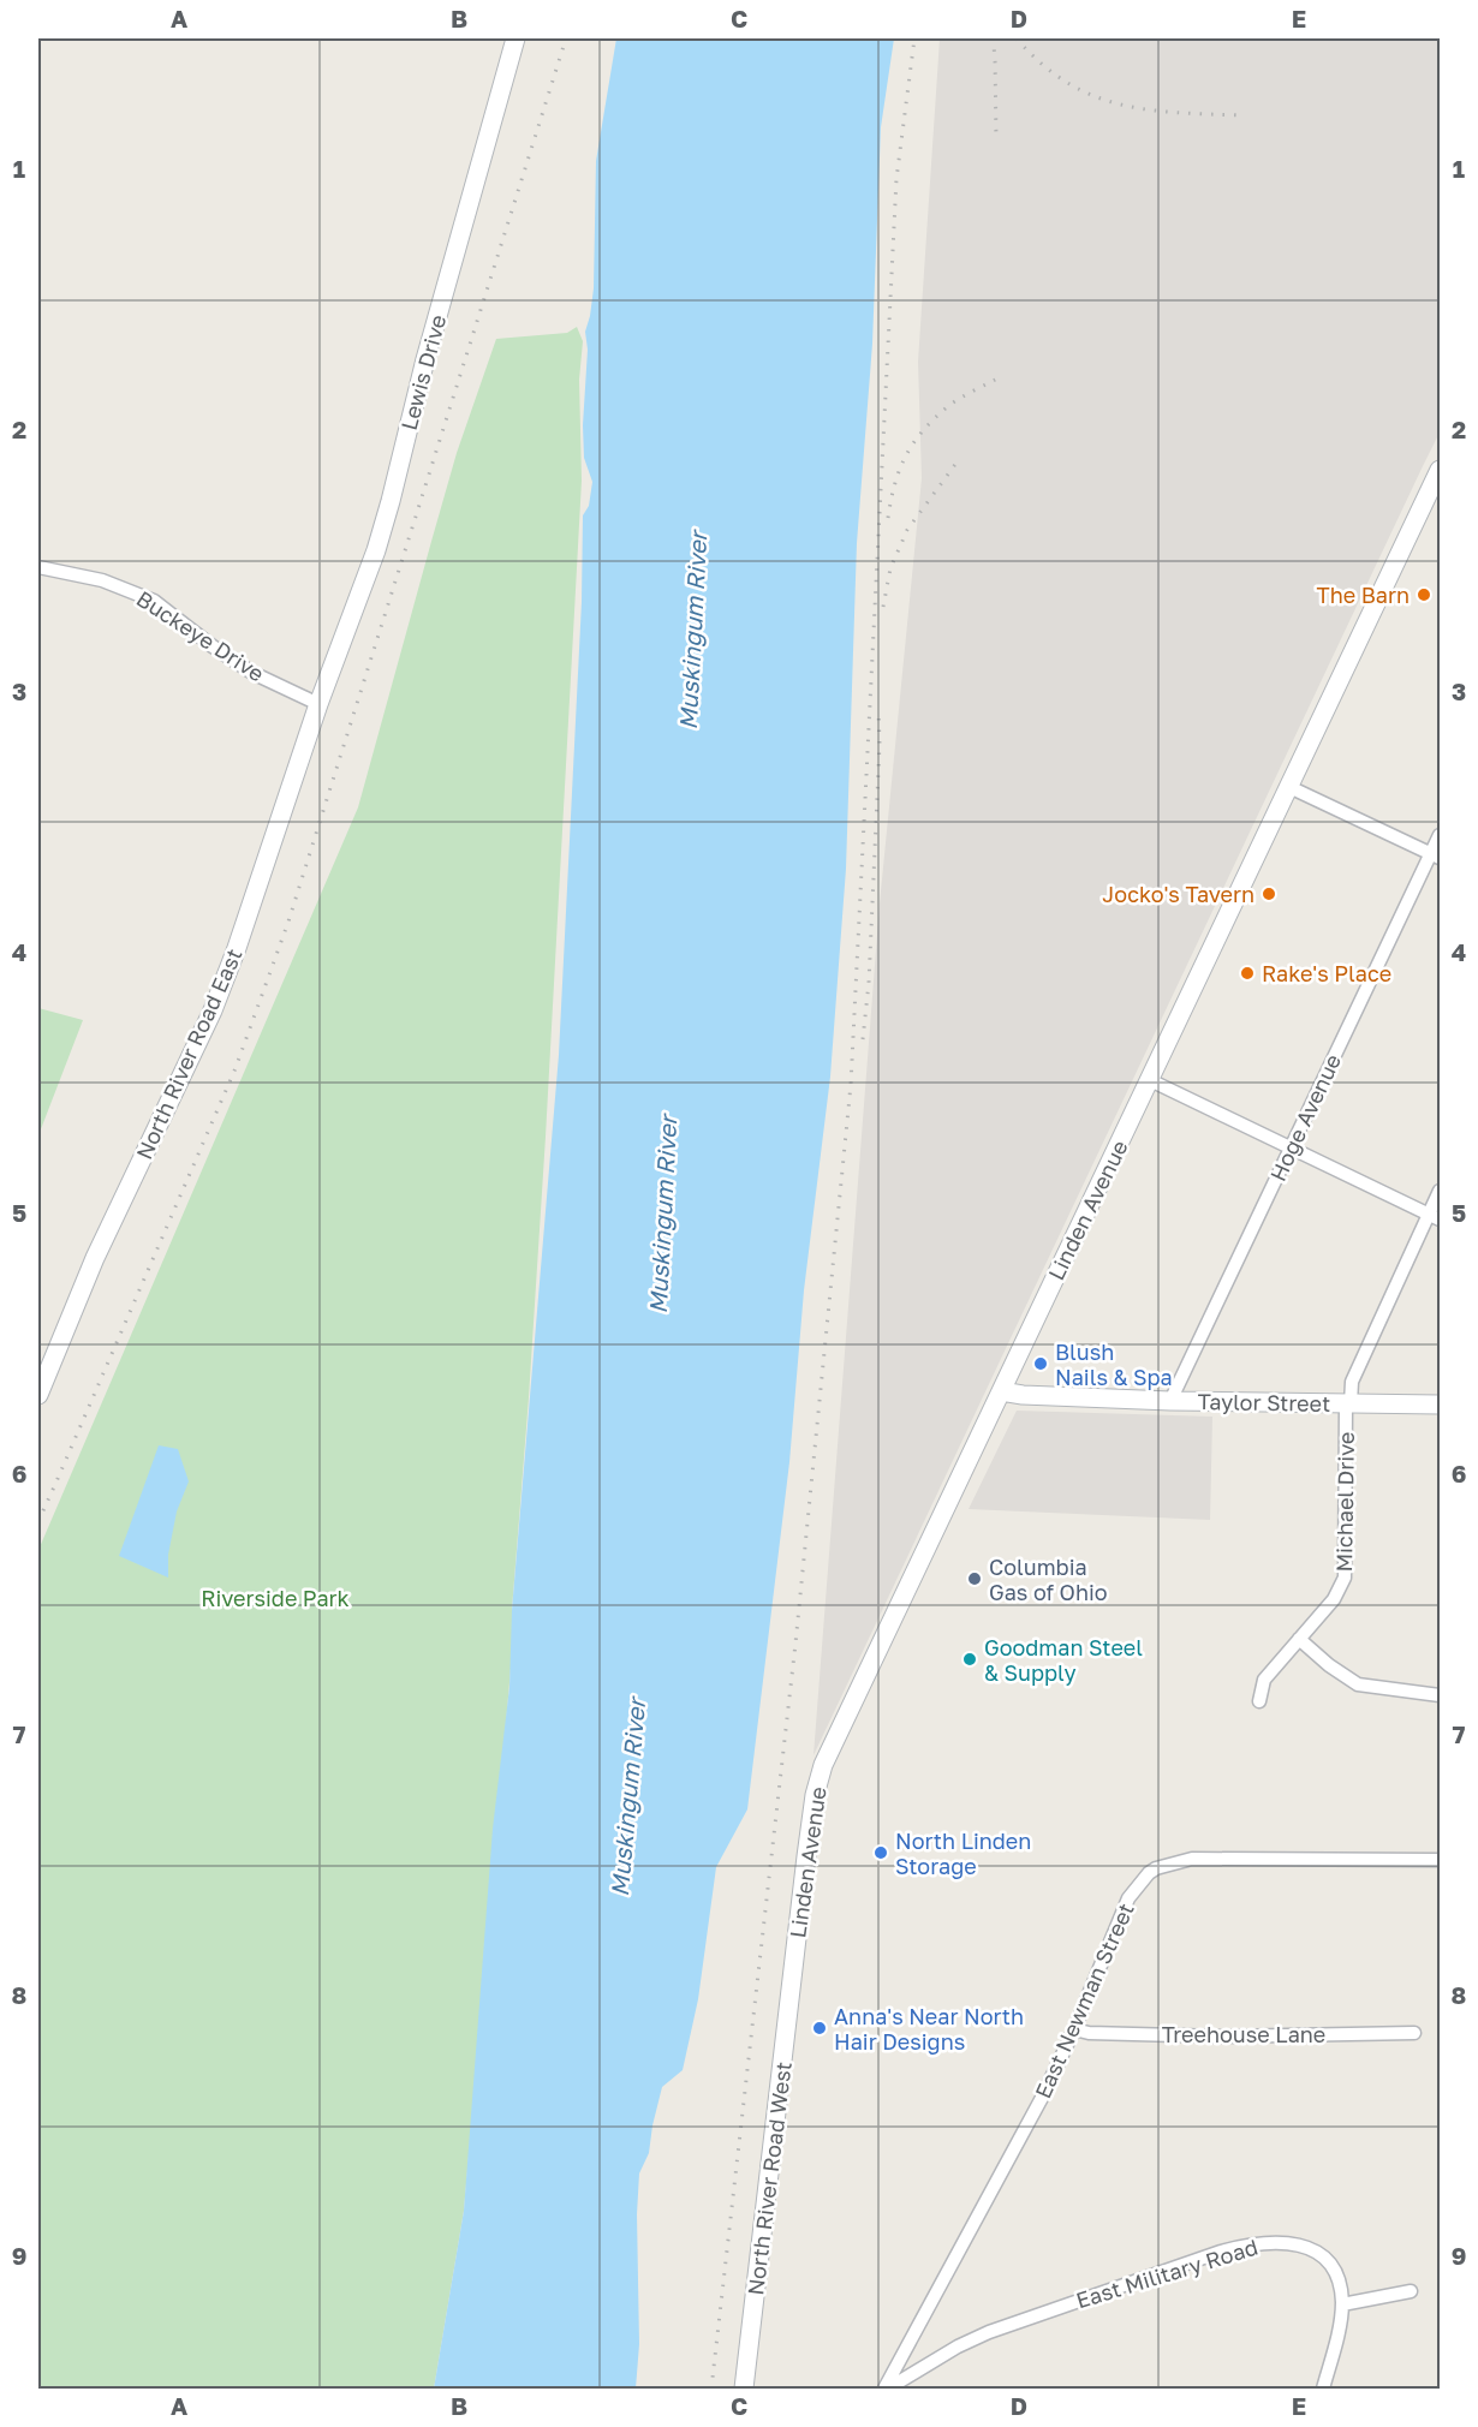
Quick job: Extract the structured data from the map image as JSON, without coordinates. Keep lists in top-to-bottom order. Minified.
{"streets":{"street":["Lewis Drive","Buckeye Drive","North River Road East","Hoge Avenue","Linden Avenue","Taylor Street","Michael Drive","East Newman Street","Treehouse Lane","North River Road West","East Military Road"]},"crossings":[["Lewis Drive","Buckeye Drive"],["Lewis Drive","North River Road East"],["Buckeye Drive","North River Road East"],["Hoge Avenue","Taylor Street"],["Linden Avenue","Taylor Street"],["Linden Avenue","North River Road West"],["Taylor Street","Michael Drive"],["East Newman Street","Treehouse Lane"],["East Newman Street","East Military Road"]],"water":["Muskingum River"],"parks":["Riverside Park"],"places":["The Barn","Jocko's Tavern","Rake's Place","Blush Nails & Spa","Columbia Gas of Ohio","Goodman Steel & Supply","North Linden Storage","Anna's Near North Hair Designs"],"grid":{"columns":["A","B","C","D","E"],"rows":["1","2","3","4","5","6","7","8","9"]}}
